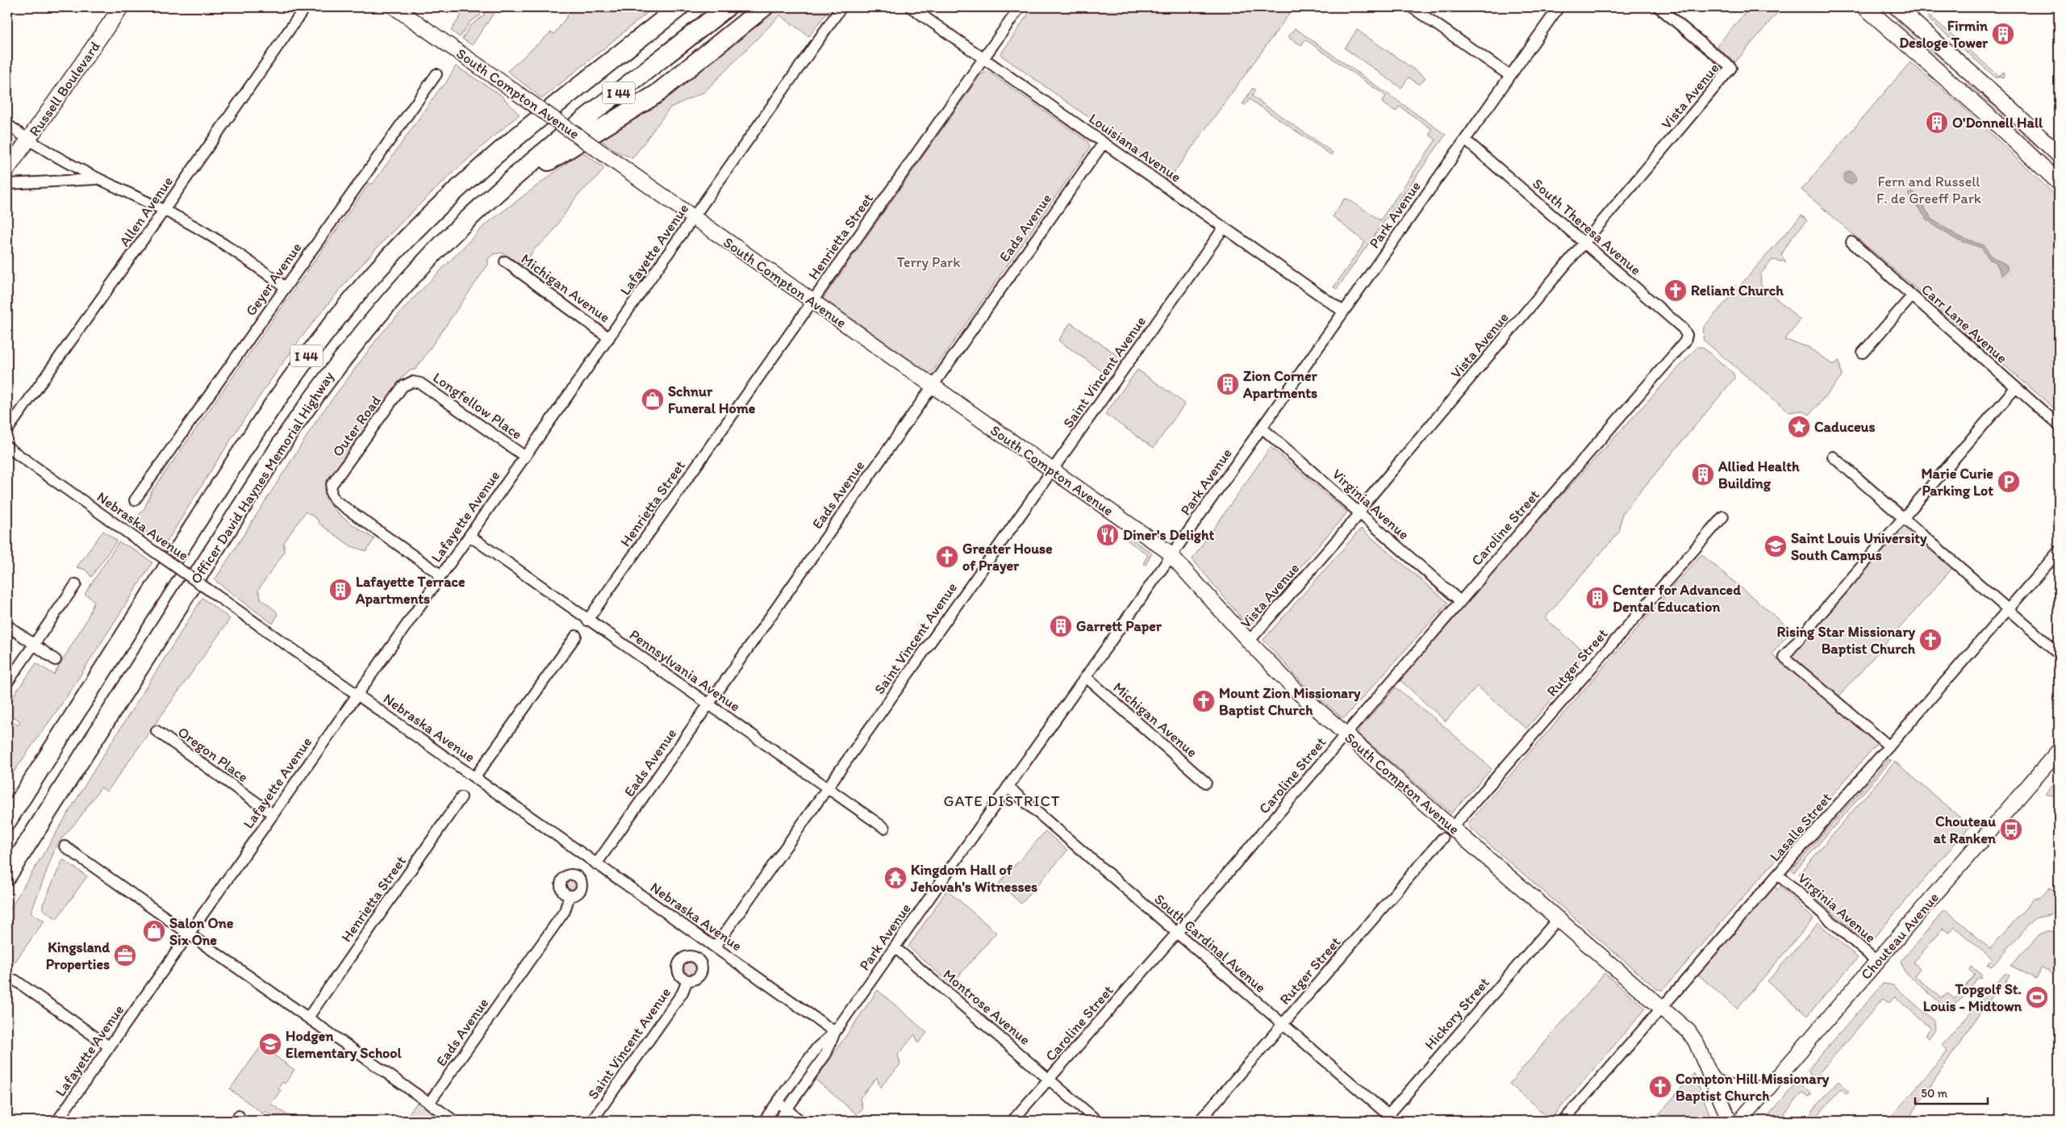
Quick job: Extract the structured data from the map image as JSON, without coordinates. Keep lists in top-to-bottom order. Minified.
{"streets":{"highway":["I 44","Officer David Haynes Memorial Highway"],"main road":["Russell Boulevard","South Compton Avenue","Chouteau Avenue"],"street":["Vista Avenue","Louisiana Avenue","Allen Avenue","Park Avenue","South Theresa Avenue","Eads Avenue","Henrietta Street","Lafayette Avenue","Geyer Avenue","Michigan Avenue","Carr Lane Avenue","Saint Vincent Avenue","Longfellow Place","Outer Road","Virginia Avenue","Nebraska Avenue","Caroline Street","Rutger Street","Pennsylvania Avenue","Oregon Place","Lasalle Street","South Cardinal Avenue","Montrose Avenue","Hickory Street"]},"crossings":[["South Compton Avenue","Vista Avenue"],["South Compton Avenue","Park Avenue"],["South Compton Avenue","Eads Avenue"],["South Compton Avenue","Henrietta Street"],["South Compton Avenue","Lafayette Avenue"],["South Compton Avenue","Saint Vincent Avenue"],["South Compton Avenue","Caroline Street"],["South Compton Avenue","Rutger Street"],["South Compton Avenue","Lasalle Street"],["Vista Avenue","South Theresa Avenue"],["Vista Avenue","Virginia Avenue"],["Louisiana Avenue","Park Avenue"],["Louisiana Avenue","Eads Avenue"],["Louisiana Avenue","Henrietta Street"],["Louisiana Avenue","Saint Vincent Avenue"],["Park Avenue","South Theresa Avenue"],["Park Avenue","Michigan Avenue"],["Park Avenue","Virginia Avenue"],["Park Avenue","Nebraska Avenue"],["Park Avenue","South Cardinal Avenue"],["Park Avenue","Montrose Avenue"],["South Theresa Avenue","Caroline Street"],["Eads Avenue","Nebraska Avenue"],["Eads Avenue","Pennsylvania Avenue"],["Henrietta Street","Pennsylvania Avenue"],["Lafayette Avenue","Michigan Avenue"],["Lafayette Avenue","Longfellow Place"],["Lafayette Avenue","Outer Road"],["Lafayette Avenue","Nebraska Avenue"],["Lafayette Avenue","Pennsylvania Avenue"],["Lafayette Avenue","Oregon Place"],["Saint Vincent Avenue","Nebraska Avenue"],["Saint Vincent Avenue","Pennsylvania Avenue"],["Longfellow Place","Outer Road"],["Virginia Avenue","Caroline Street"],["Virginia Avenue","Lasalle Street"],["Virginia Avenue","Chouteau Avenue"],["Caroline Street","South Cardinal Avenue"],["Caroline Street","Montrose Avenue"],["Rutger Street","South Cardinal Avenue"],["South Cardinal Avenue","Hickory Street"]],"districts":["GATE DISTRICT"],"parks":["Fern and Russell F. de Greeff Park","Terry Park"],"places":{"building":["Firmin Desloge Tower","O'Donnell Hall","Zion Corner Apartments","Allied Health Building","Lafayette Terrace Apartments","Center for Advanced Dental Education","Garrett Paper"],"church":["Reliant Church","Greater House of Prayer","Rising Star Missionary Baptist Church","Mount Zion Missionary Baptist Church","Compton Hill Missionary Baptist Church"],"shop":["Schnur Funeral Home","Salon One Six One"],"place":["Caduceus"],"parking":["Marie Curie Parking Lot"],"restaurant":["Diner's Delight"],"school or university":["Saint Louis University South Campus","Hodgen Elementary School"],"bus stop":["Chouteau at Ranken"],"temple":["Kingdom Hall of Jehovah's Witnesses"],"office":["Kingsland Properties"],"sports":["Topgolf St. Louis - Midtown"]},"scale_bar":"50 m"}
